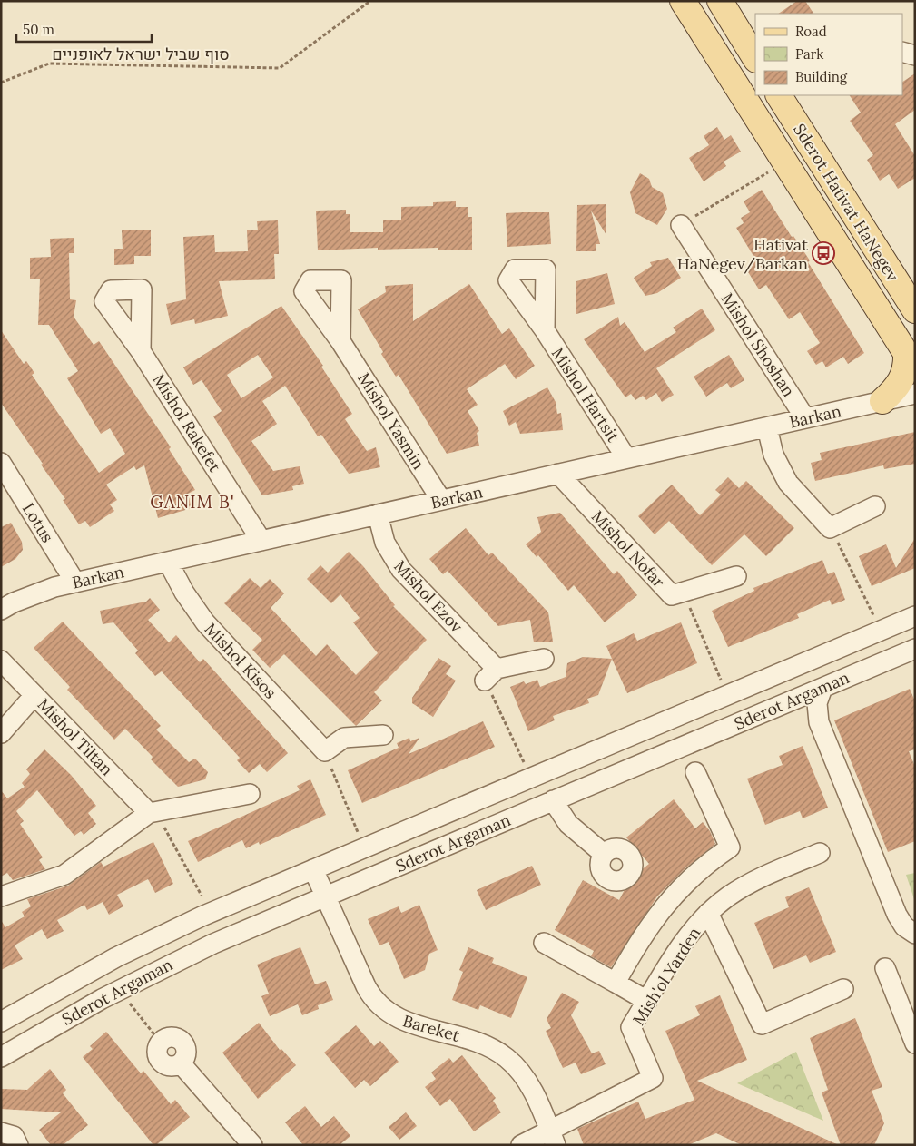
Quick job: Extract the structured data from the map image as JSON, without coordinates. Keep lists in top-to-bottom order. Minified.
{"streets":{"main road":["Sderot Hativat HaNegev"],"street":["Mishol Shoshan","Mishol Hartsit","Barkan","Mishol Yasmin","Mishol Rakefet","Lotus","Mishol Nofar","Mishol Ezov","Mishol Kisos","Sderot Argaman","Mishol Tiltan","Mish'ol Yarden","Bareket"],"path":["סוף שביל ישראל לאופניים"]},"crossings":[["Mishol Shoshan","Barkan"],["Mishol Hartsit","Barkan"],["Barkan","Mishol Yasmin"],["Barkan","Mishol Rakefet"],["Barkan","Lotus"],["Barkan","Mishol Nofar"],["Barkan","Mishol Ezov"],["Barkan","Mishol Kisos"],["Sderot Argaman","Bareket"],["Mish'ol Yarden","Bareket"]],"districts":["GANIM B'"],"places":{"bus stop":["Hativat HaNegev/Barkan"]},"legend":["Road","Park","Building"],"scale_bar":"50 m"}
